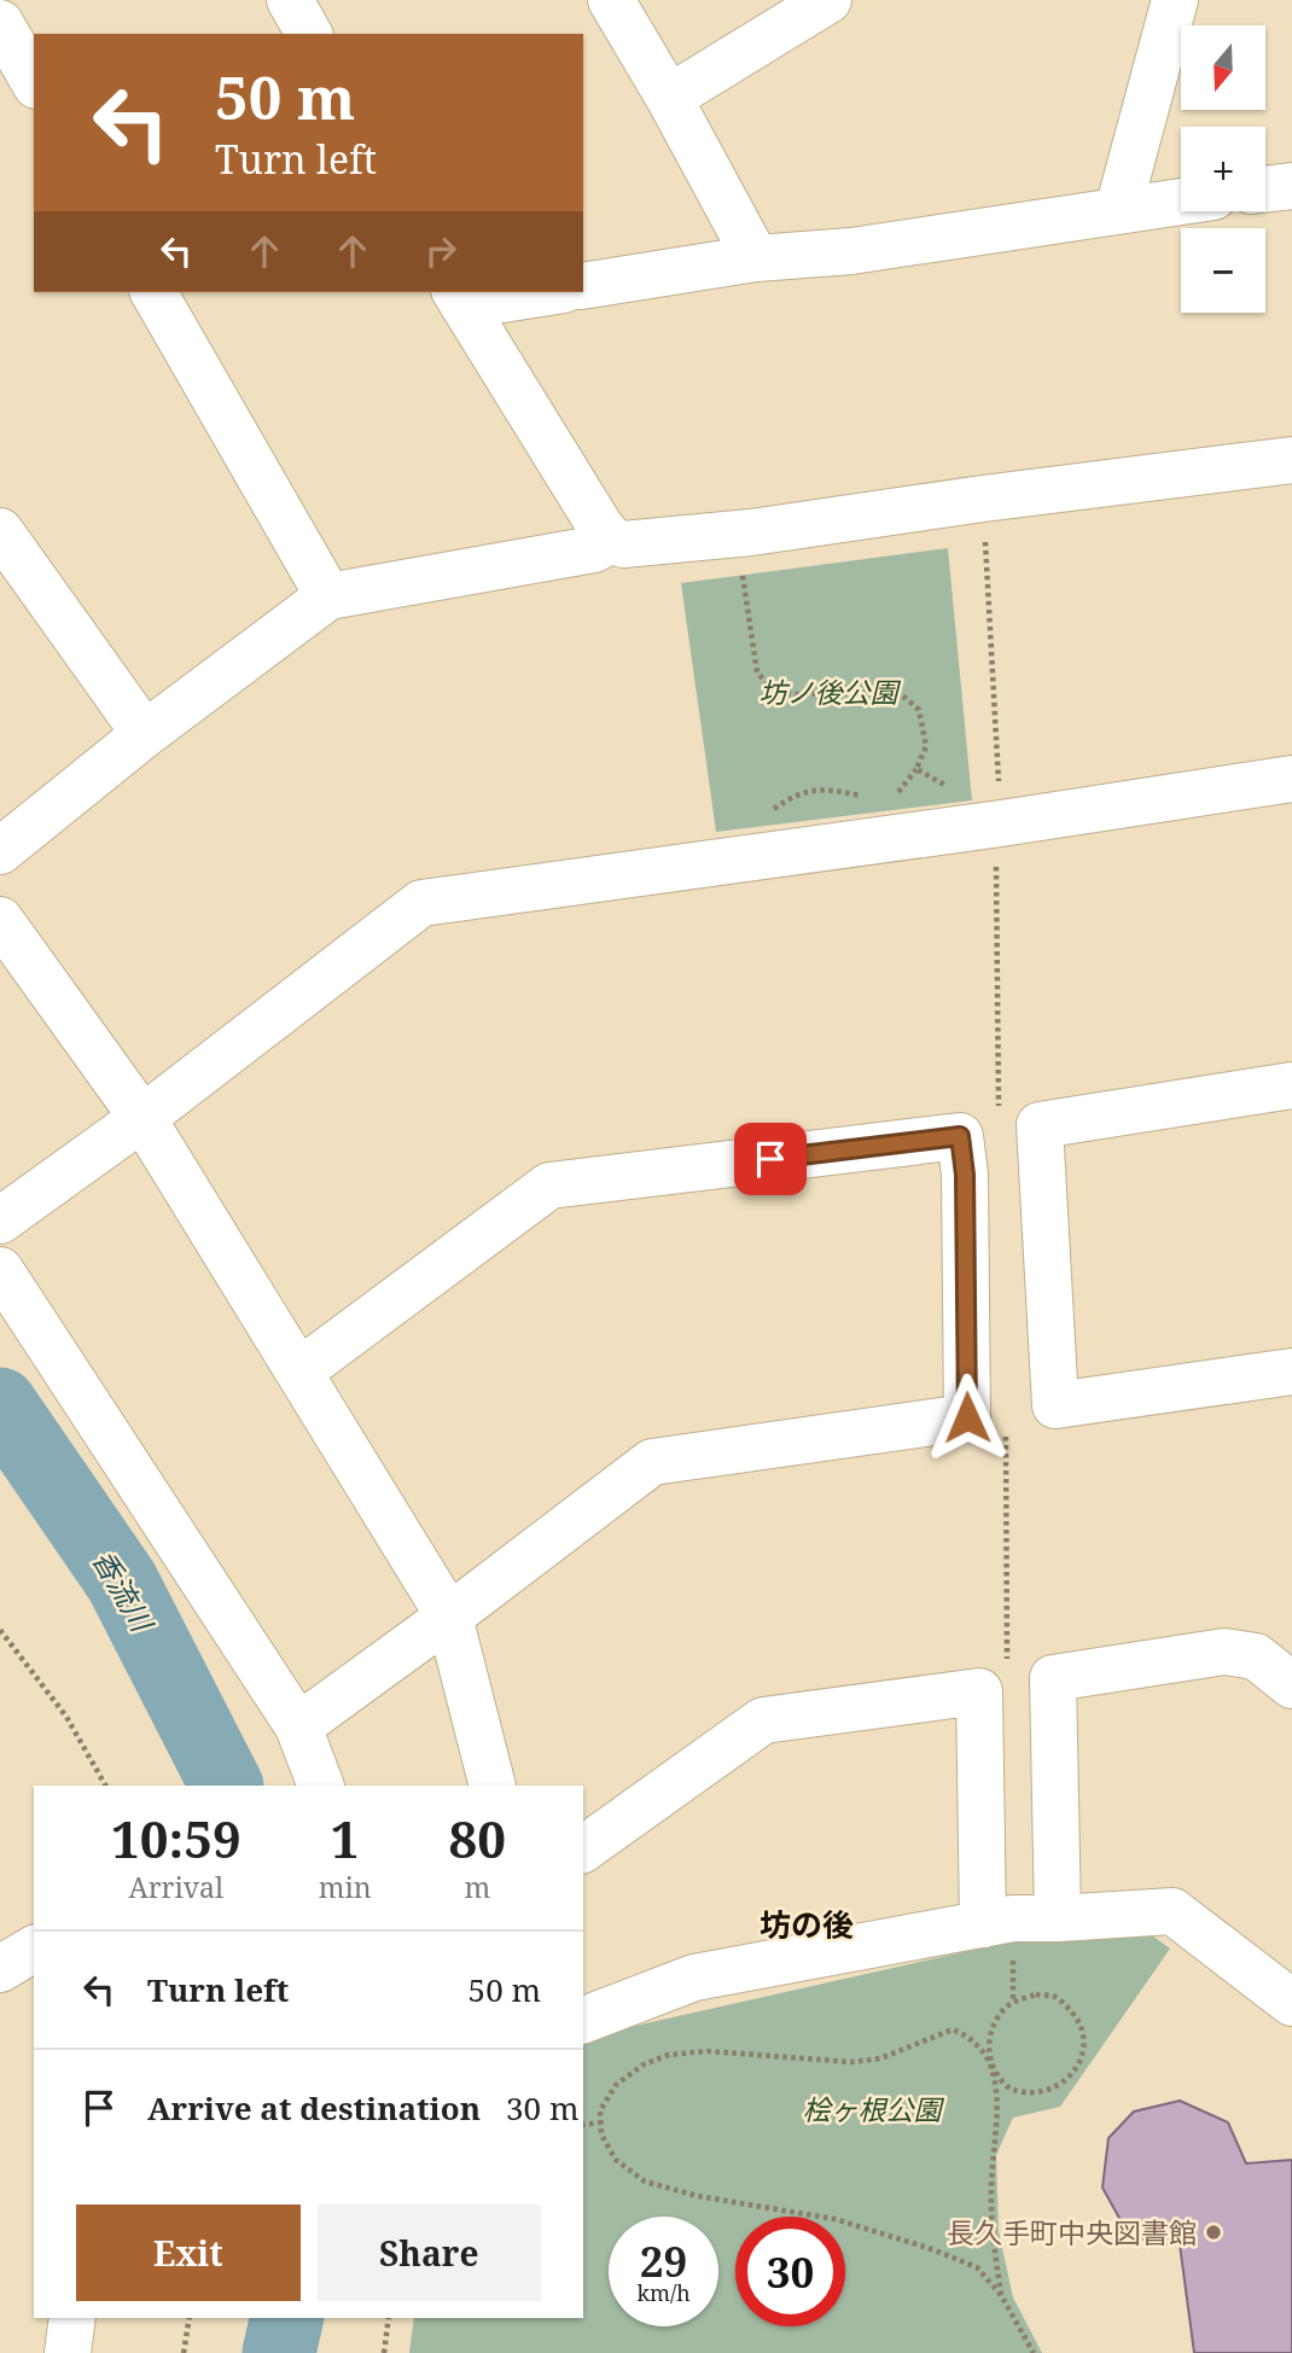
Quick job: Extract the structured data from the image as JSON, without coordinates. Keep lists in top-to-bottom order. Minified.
{"districts":["坊の後"],"water":["香流川"],"parks":["坊ノ後公園","桧ヶ根公園"],"places":["長久手町中央図書館"],"north":"bottom","page":{"map_buttons":["+","−"],"turn":["50 m","Turn left"],"eta":["10:59","Arrival","1","min","80","m"],"list":[{"name":"Turn left","value":"50 m"},{"name":"Arrive at destination","value":"30 m"}],"buttons":["Exit","Share"],"speed":"29 km/h","limit":"30"}}
